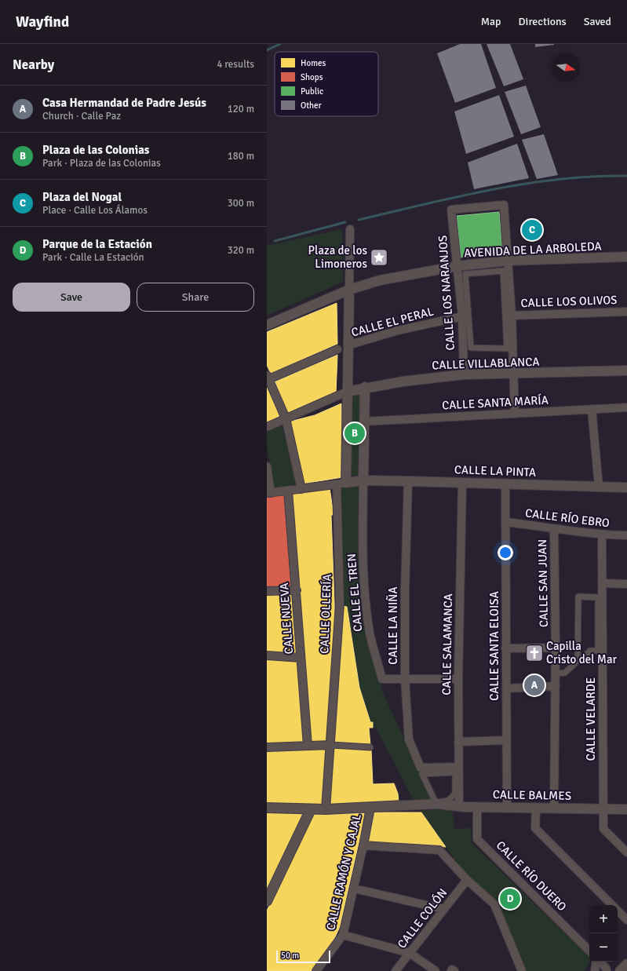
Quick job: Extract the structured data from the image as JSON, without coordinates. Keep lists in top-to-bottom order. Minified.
{"streets":{"street":["AVENIDA DE LA ARBOLEDA","CALLE LOS NARANJOS","CALLE LOS OLIVOS","CALLE EL PERAL","CALLE VILLABLANCA","CALLE SANTA MARÍA","CALLE LA PINTA","CALLE RÍO EBRO","CALLE SAN JUAN","CALLE EL TREN","CALLE OLLERÍA","CALLE NUEVA","CALLE LA NIÑA","CALLE SALAMANCA","CALLE SANTA ELOISA","CALLE VELARDE","CALLE BALMES","CALLE RAMÓN Y CAJAL","CALLE RÍO DUERO","CALLE COLÓN"]},"crossings":[["AVENIDA DE LA ARBOLEDA","CALLE LOS NARANJOS"],["CALLE LOS NARANJOS","CALLE EL PERAL"],["CALLE LOS NARANJOS","CALLE VILLABLANCA"],["CALLE LA PINTA","CALLE EL TREN"],["CALLE LA PINTA","CALLE LA NIÑA"],["CALLE LA PINTA","CALLE SALAMANCA"],["CALLE LA PINTA","CALLE SANTA ELOISA"],["CALLE RÍO EBRO","CALLE SAN JUAN"],["CALLE RÍO EBRO","CALLE SANTA ELOISA"],["CALLE RÍO EBRO","CALLE VELARDE"],["CALLE SAN JUAN","CALLE BALMES"],["CALLE EL TREN","CALLE LA NIÑA"],["CALLE OLLERÍA","CALLE BALMES"],["CALLE LA NIÑA","CALLE SALAMANCA"],["CALLE SALAMANCA","CALLE BALMES"],["CALLE SANTA ELOISA","CALLE BALMES"],["CALLE VELARDE","CALLE BALMES"],["CALLE BALMES","CALLE RAMÓN Y CAJAL"],["CALLE BALMES","CALLE RÍO DUERO"]],"places":{"place":["Plaza de los Limoneros"],"church":["Capilla Cristo del Mar"]},"legend":["Homes","Shops","Public","Other"],"scale_bar":"50 m","north":"right","page":{"header":"Wayfind","nav":["Map","Directions","Saved"],"heading":["Nearby","4 results"],"list":[{"mark":"A","name":"Casa Hermandad de Padre Jesús","note":"Church · Calle Paz","value":"120 m"},{"mark":"B","name":"Plaza de las Colonias","note":"Park · Plaza de las Colonias","value":"180 m"},{"mark":"C","name":"Plaza del Nogal","note":"Place · Calle Los Álamos","value":"300 m"},{"mark":"D","name":"Parque de la Estación","note":"Park · Calle La Estación","value":"320 m"}],"pins":["C","B","A","D"],"buttons":["Save","Share"],"map_buttons":["+","−"],"scale":"50 m"}}
